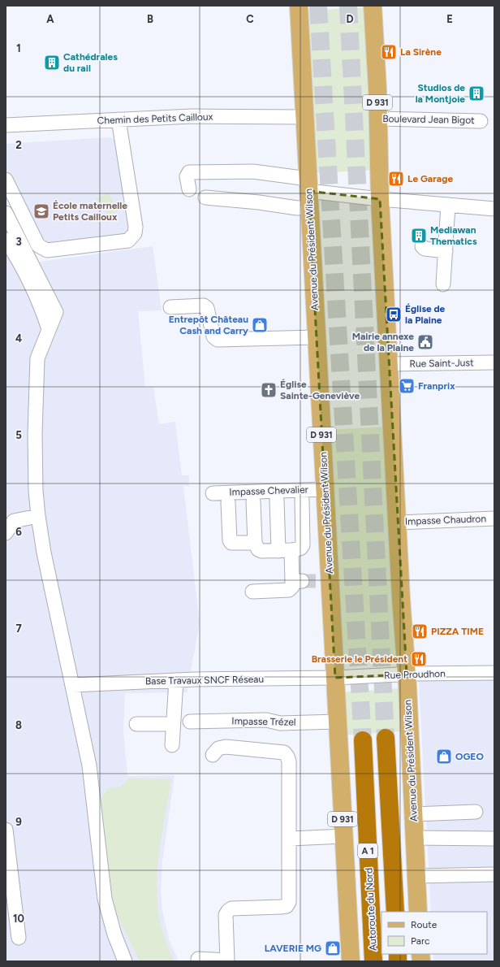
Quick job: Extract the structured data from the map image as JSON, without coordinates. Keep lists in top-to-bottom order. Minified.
{"streets":{"highway":["A 1","Autoroute du Nord"],"main road":["D 931","Avenue du Président Wilson"],"street":["Chemin des Petits Cailloux","Boulevard Jean Bigot","Rue Saint-Just","Impasse Chevalier","Impasse Chaudron","Rue Proudhon","Base Travaux SNCF Réseau","Impasse Trézel"]},"crossings":[["Chemin des Petits Cailloux","Avenue du Président Wilson"],["Boulevard Jean Bigot","Avenue du Président Wilson"],["Avenue du Président Wilson","Rue Saint-Just"],["Avenue du Président Wilson","Impasse Chevalier"],["Avenue du Président Wilson","Impasse Chaudron"],["Avenue du Président Wilson","Rue Proudhon"],["Avenue du Président Wilson","Base Travaux SNCF Réseau"],["Avenue du Président Wilson","Impasse Trézel"],["Rue Proudhon","Base Travaux SNCF Réseau"]],"places":{"restaurant":["La Sirène","Le Garage","PIZZA TIME","Brasserie le Président"],"building":["Cathédrales du rail","Studios de la Montjoie","Mediawan Thematics"],"school or university":["École maternelle Petits Cailloux"],"bus stop":["Église de la Plaine"],"shop":["Entrepôt Château Cash and Carry","OGEO","LAVERIE MG"],"public building":["Mairie annexe de la Plaine"],"supermarket":["Franprix"],"church":["Église Sainte-Geneviève"]},"legend":["Route","Parc"],"grid":{"columns":["A","B","C","D","E"],"rows":["1","2","3","4","5","6","7","8","9","10"]}}
